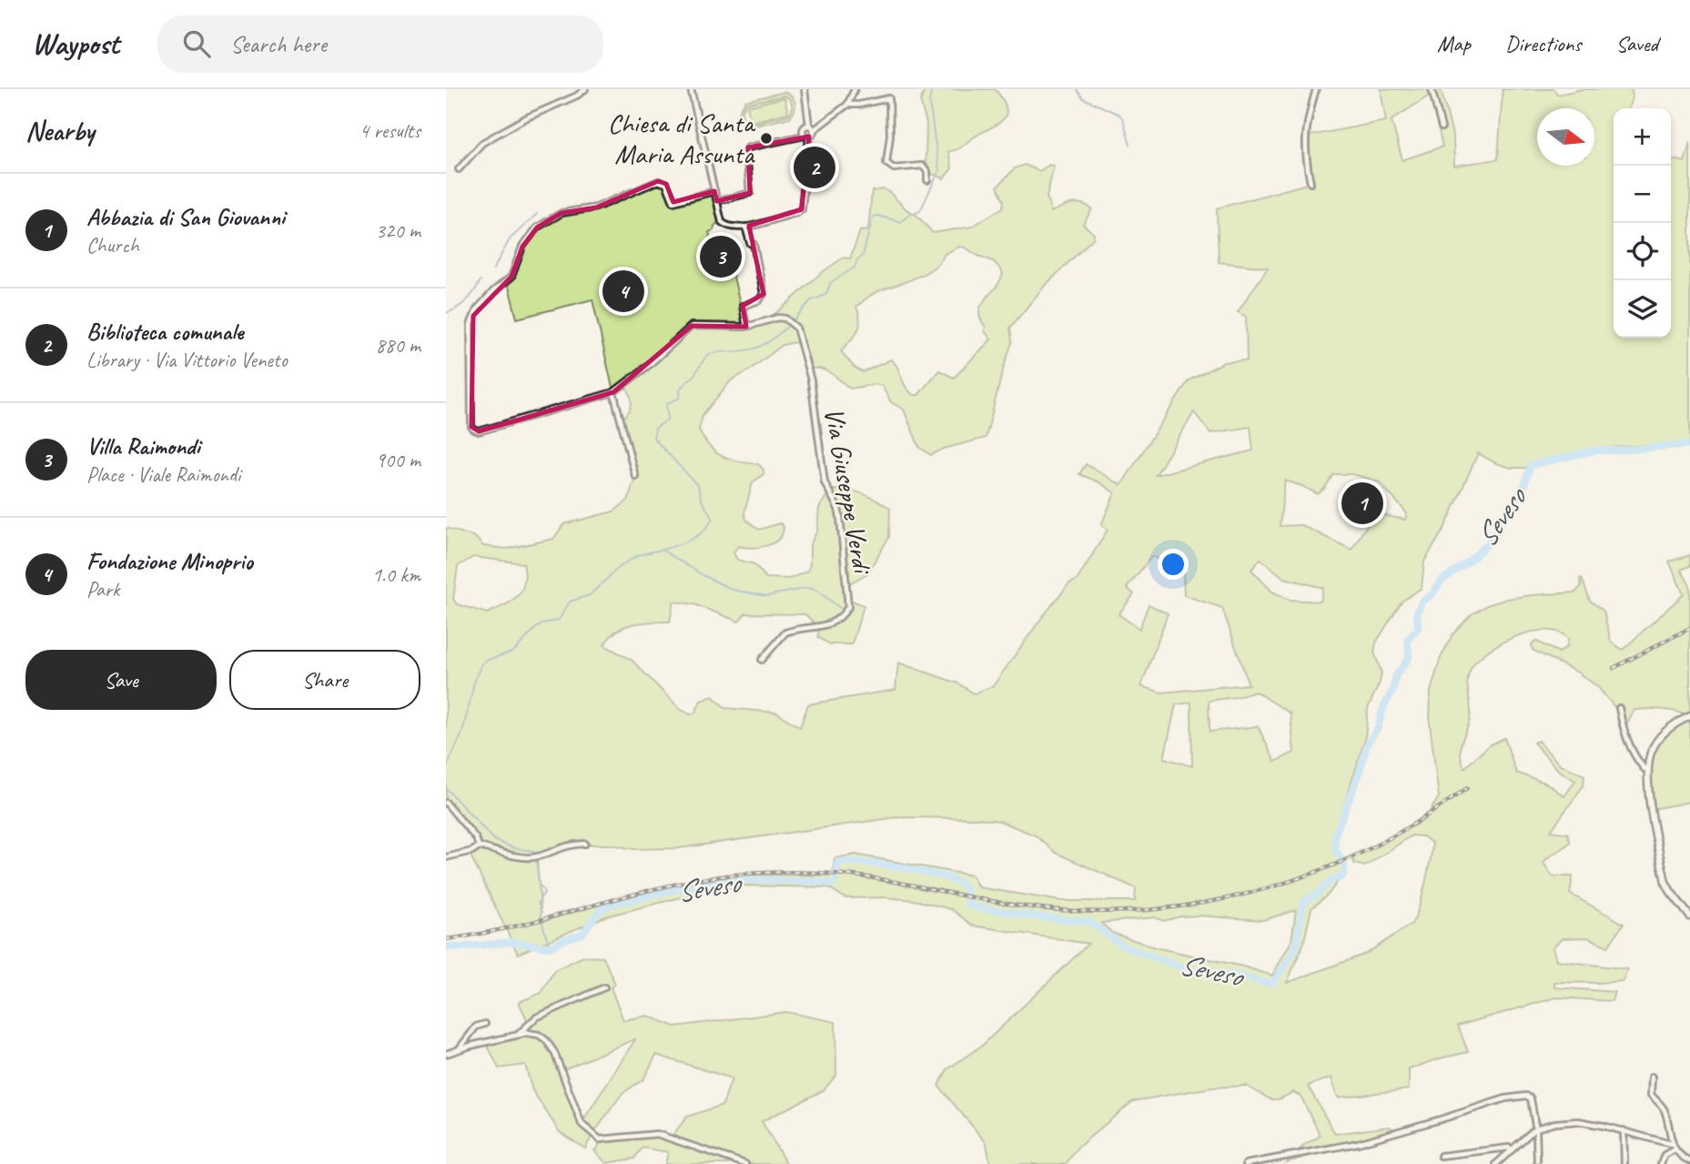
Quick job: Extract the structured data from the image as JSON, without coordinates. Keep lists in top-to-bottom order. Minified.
{"streets":{"street":["Via Giuseppe Verdi"]},"water":["Seveso"],"places":["Chiesa di Santa Maria Assunta"],"north":"right","page":{"header":"Waypost","search":"Search here","nav":["Map","Directions","Saved"],"heading":["Nearby","4 results"],"map_buttons":["+","−"],"pins":["2","3","4","1"],"list":[{"mark":"1","name":"Abbazia di San Giovanni","note":"Church","value":"320 m"},{"mark":"2","name":"Biblioteca comunale","note":"Library · Via Vittorio Veneto","value":"880 m"},{"mark":"3","name":"Villa Raimondi","note":"Place · Viale Raimondi","value":"900 m"},{"mark":"4","name":"Fondazione Minoprio","note":"Park","value":"1.0 km"}],"buttons":["Save","Share"]}}
